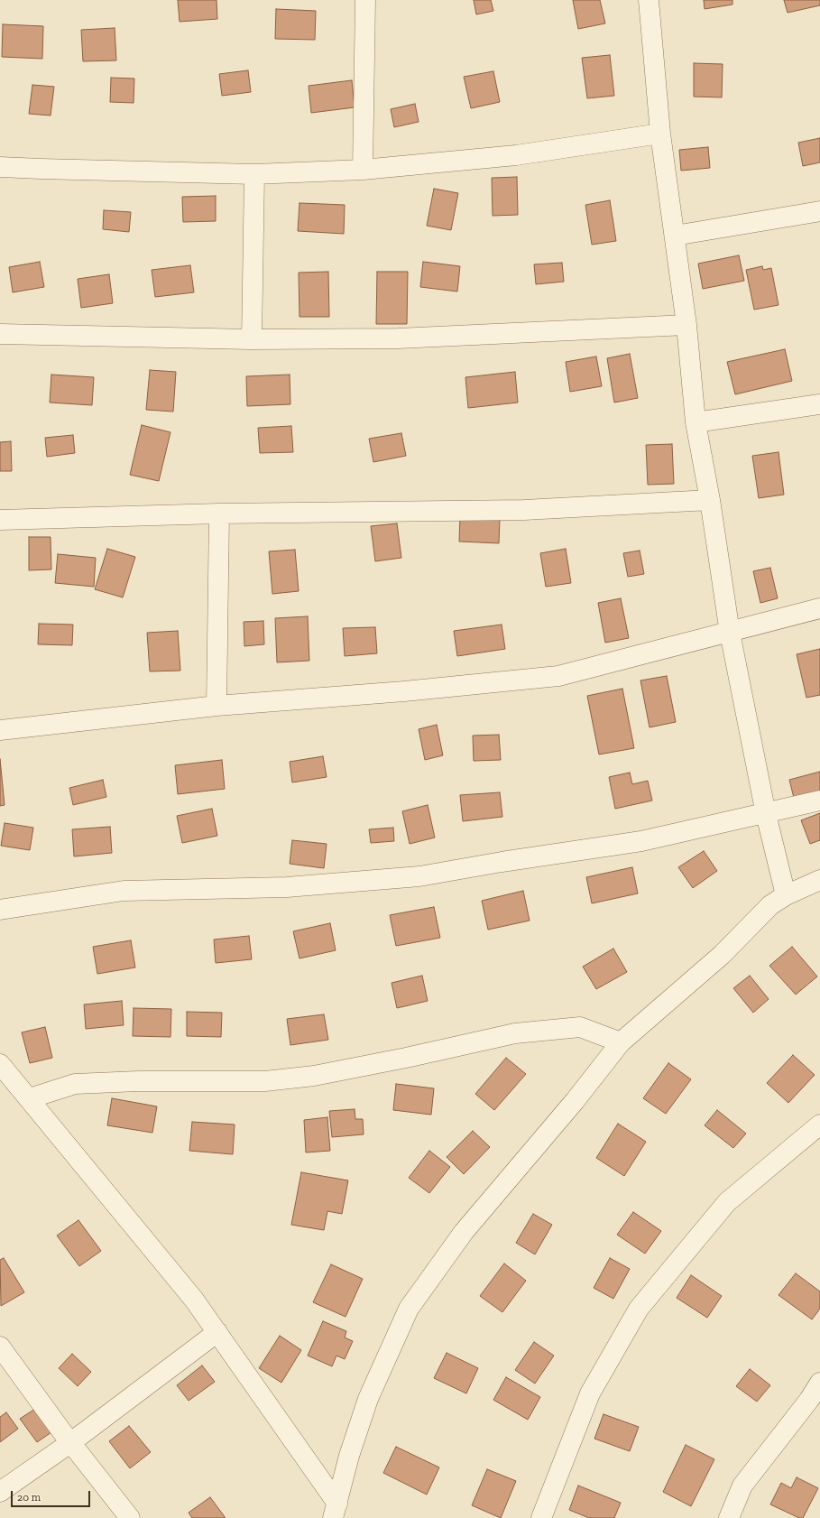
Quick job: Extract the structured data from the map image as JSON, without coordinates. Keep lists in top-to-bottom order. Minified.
{"scale_bar":"20 m"}
